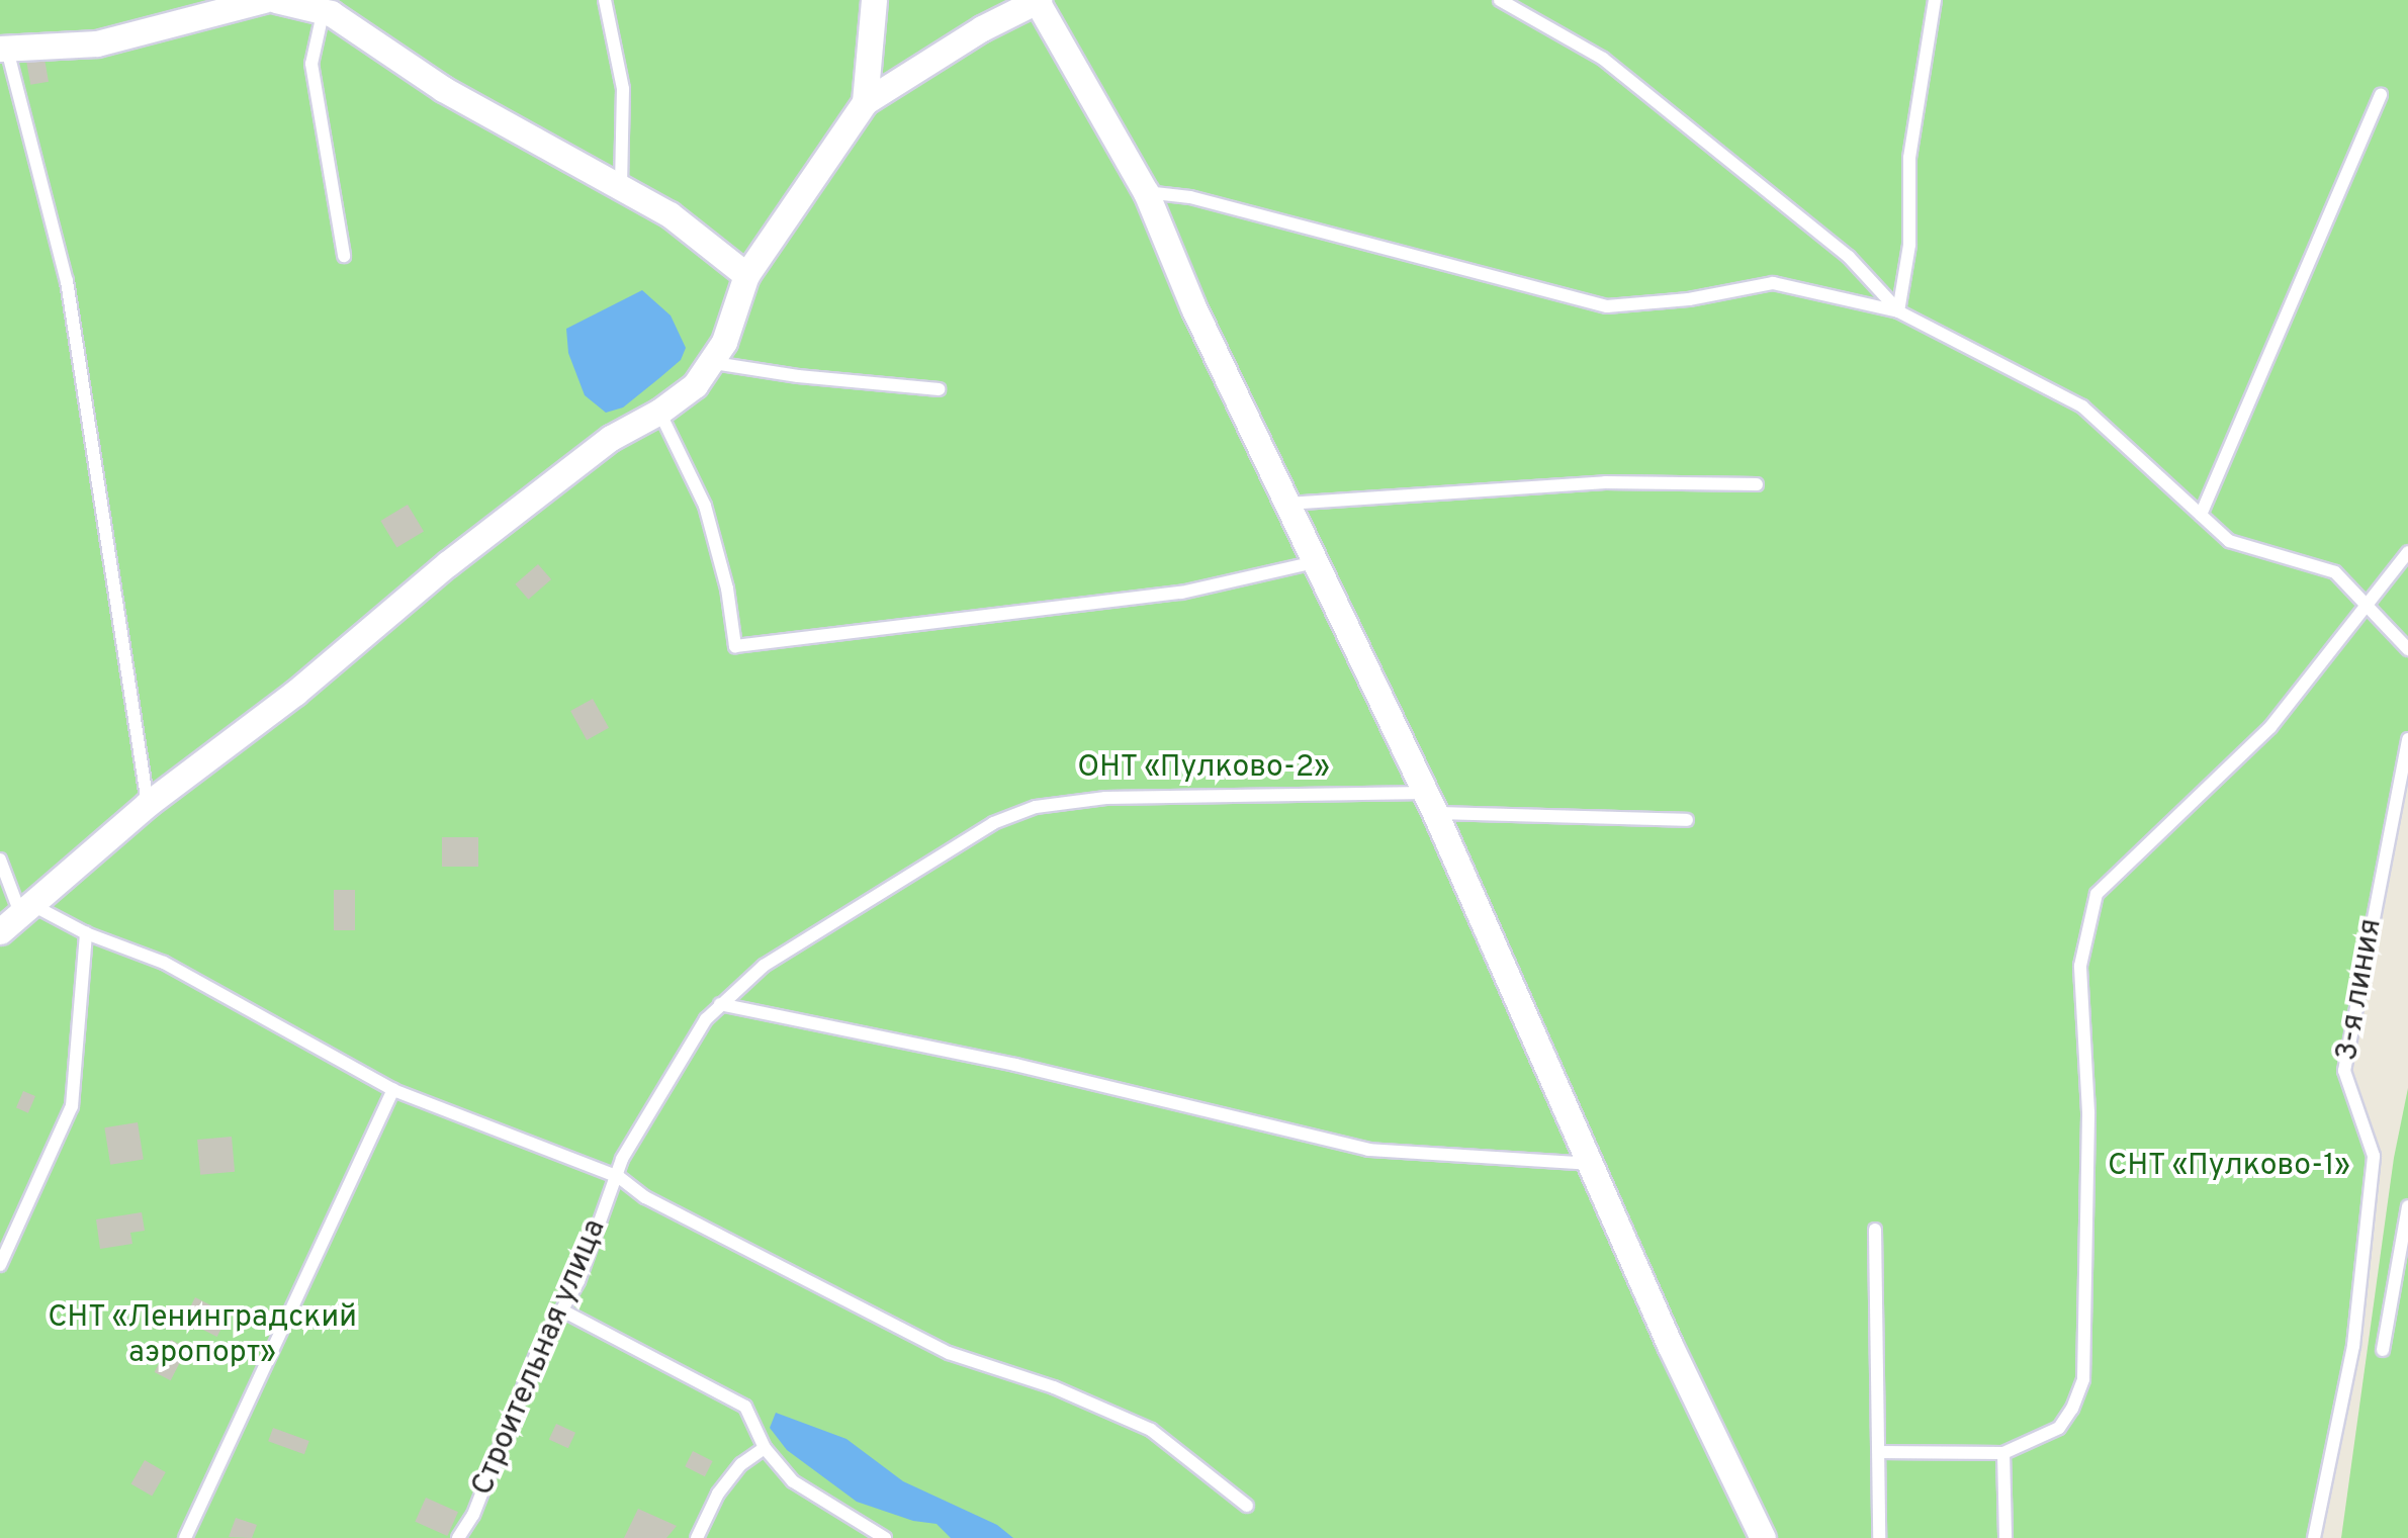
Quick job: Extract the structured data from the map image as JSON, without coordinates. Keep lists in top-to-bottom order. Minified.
{"streets":{"lane":["3-я линия","Строительная улица"]},"parks":["ОНТ «Пулково-2»","СНТ «Пулково-1»","СНТ «Ленинградский аэропорт»"]}
